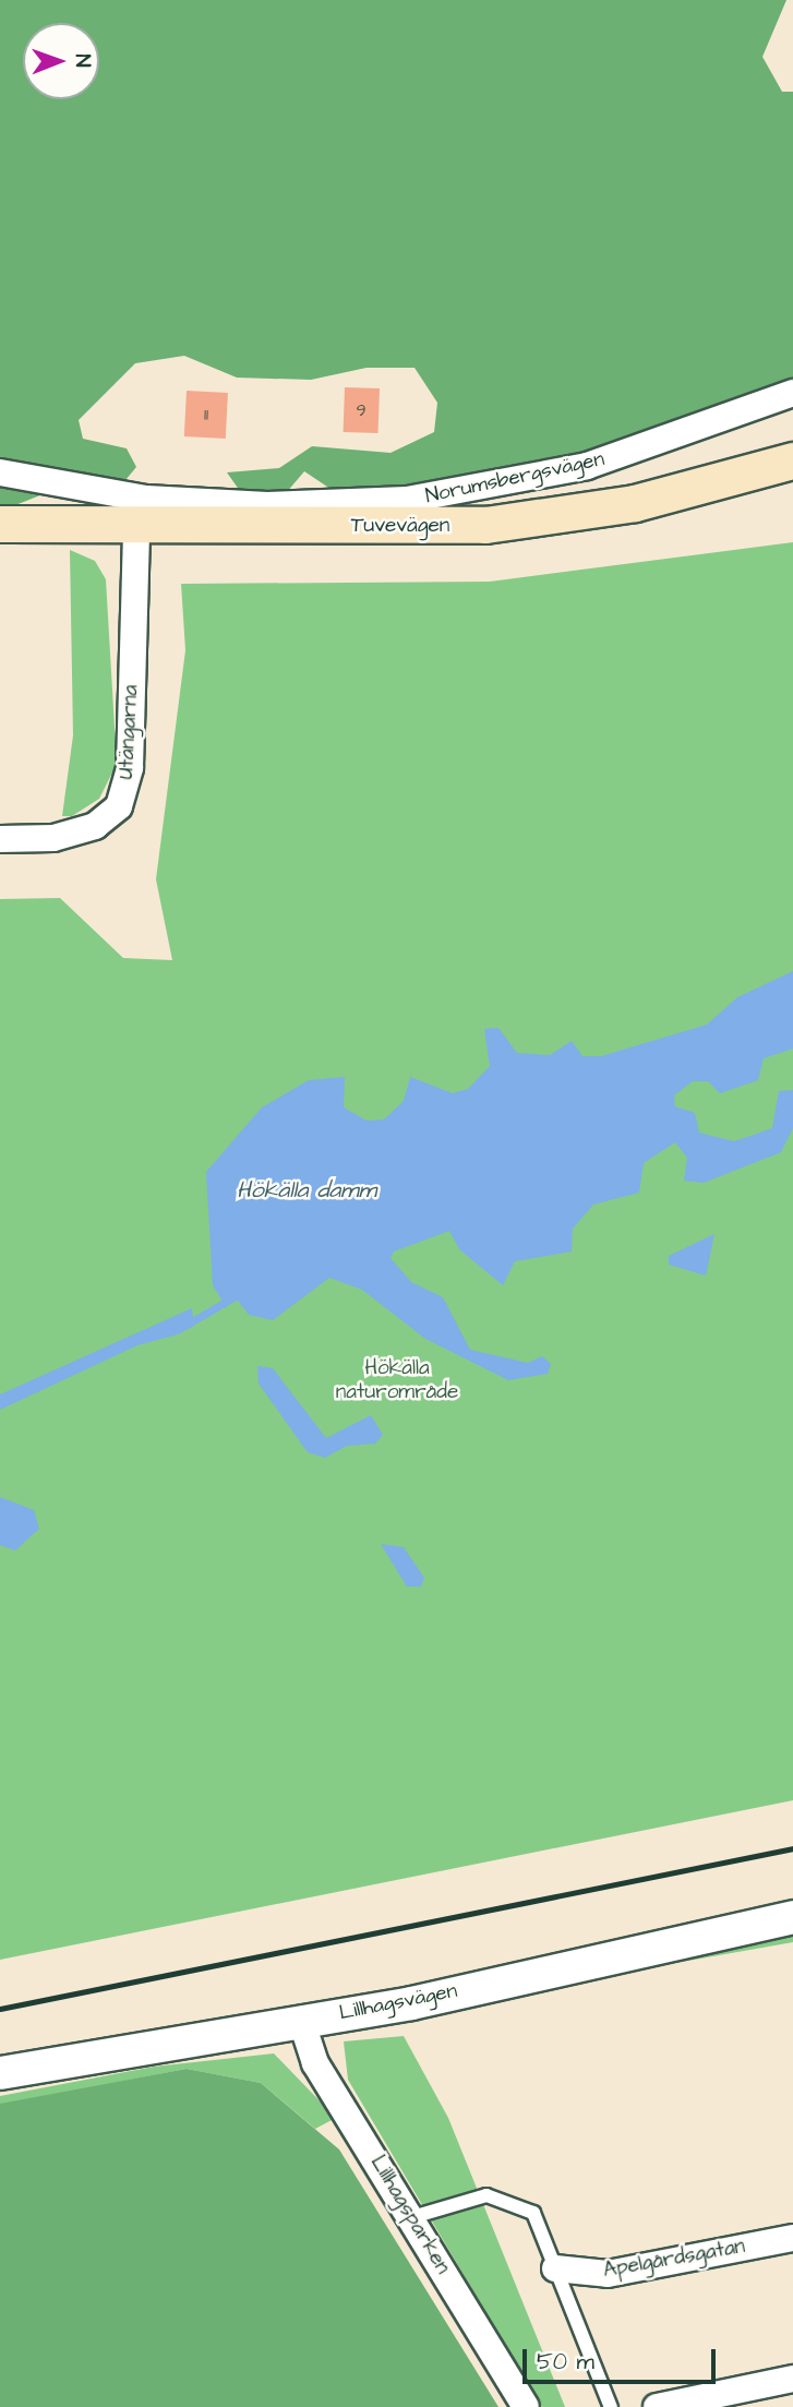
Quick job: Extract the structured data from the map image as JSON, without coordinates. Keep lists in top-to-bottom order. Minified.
{"streets":{"main road":["Tuvevägen"],"street":["Norumsbergsvägen","Utängarna","Lillhagsvägen","Lillhagsparken","Apelgårdsgatan"]},"crossings":[["Tuvevägen","Utängarna"],["Lillhagsvägen","Lillhagsparken"]],"water":["Hökälla damm"],"parks":["Hökälla naturområde"],"house_numbers":["9","11"],"scale_bar":"50 m","north":"right"}
